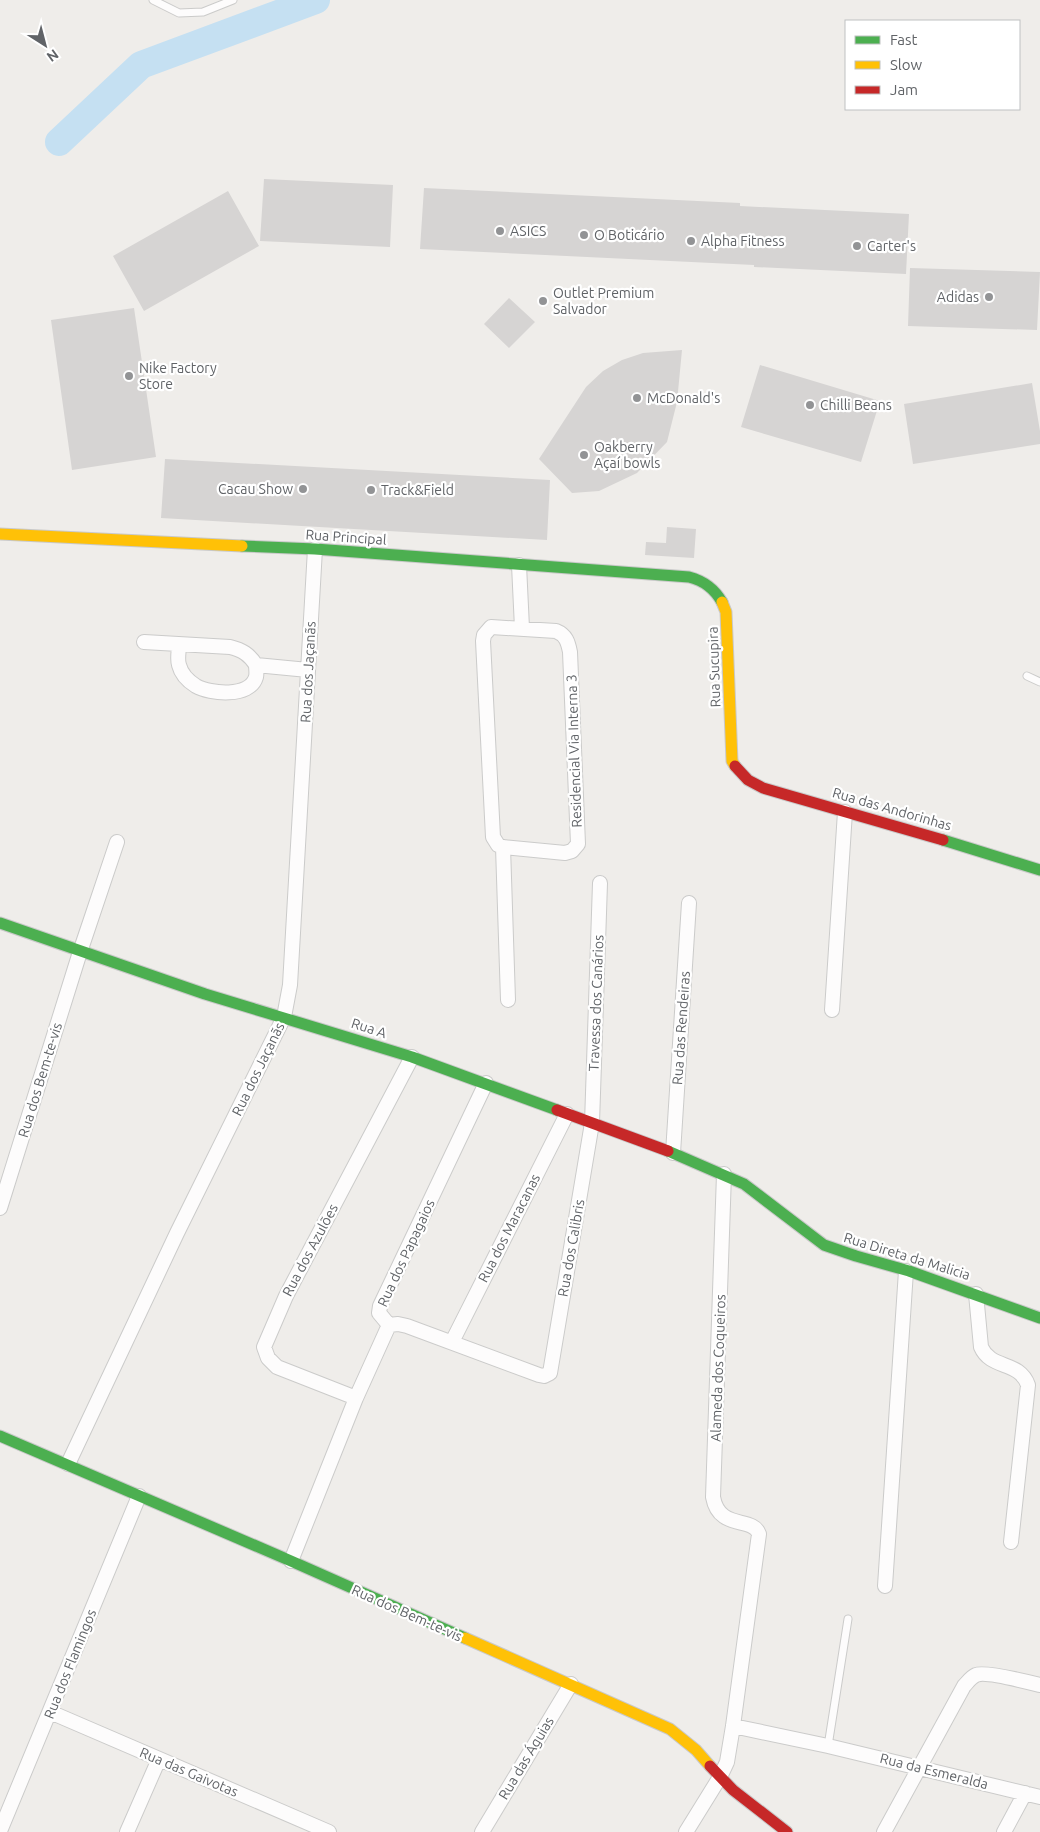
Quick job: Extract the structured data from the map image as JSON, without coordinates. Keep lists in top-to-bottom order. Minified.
{"streets":{"street":["Rua Principal","Rua Sucupira","Rua dos Jaçanãs","Residencial Via Interna 3","Rua das Andorinhas","Travessa dos Canários","Rua A","Rua das Rendeiras","Rua dos Bem-te-vis","Rua dos Maracanas","Rua dos Calibris","Rua dos Azulões","Rua dos Papagaios","Rua Direta da Malicia","Alameda dos Coqueiros","Rua dos Flamingos","Rua das Águias","Rua da Esmeralda","Rua das Gaivotas"]},"crossings":[["Rua Principal","Rua Sucupira"],["Rua Principal","Rua dos Jaçanãs"],["Rua Sucupira","Rua das Andorinhas"],["Rua dos Jaçanãs","Rua A"],["Rua dos Jaçanãs","Rua dos Bem-te-vis"],["Travessa dos Canários","Rua A"],["Travessa dos Canários","Rua dos Calibris"],["Rua A","Rua das Rendeiras"],["Rua A","Rua dos Bem-te-vis"],["Rua A","Rua dos Maracanas"],["Rua A","Rua dos Calibris"],["Rua A","Rua dos Azulões"],["Rua A","Rua dos Papagaios"],["Rua A","Rua Direta da Malicia"],["Rua A","Alameda dos Coqueiros"],["Rua dos Bem-te-vis","Rua dos Papagaios"],["Rua dos Bem-te-vis","Rua dos Flamingos"],["Rua dos Bem-te-vis","Rua das Águias"],["Rua dos Maracanas","Rua dos Calibris"],["Rua dos Azulões","Rua dos Papagaios"],["Rua Direta da Malicia","Alameda dos Coqueiros"],["Alameda dos Coqueiros","Rua da Esmeralda"],["Rua dos Flamingos","Rua das Gaivotas"]],"places":["ASICS","O Boticário","Alpha Fitness","Carter's","Adidas","Outlet Premium Salvador","Nike Factory Store","McDonald's","Chilli Beans","Oakberry Açaí bowls","Cacau Show","Track&Field"],"legend":["Fast","Slow","Jam"],"north":"bottom right"}
